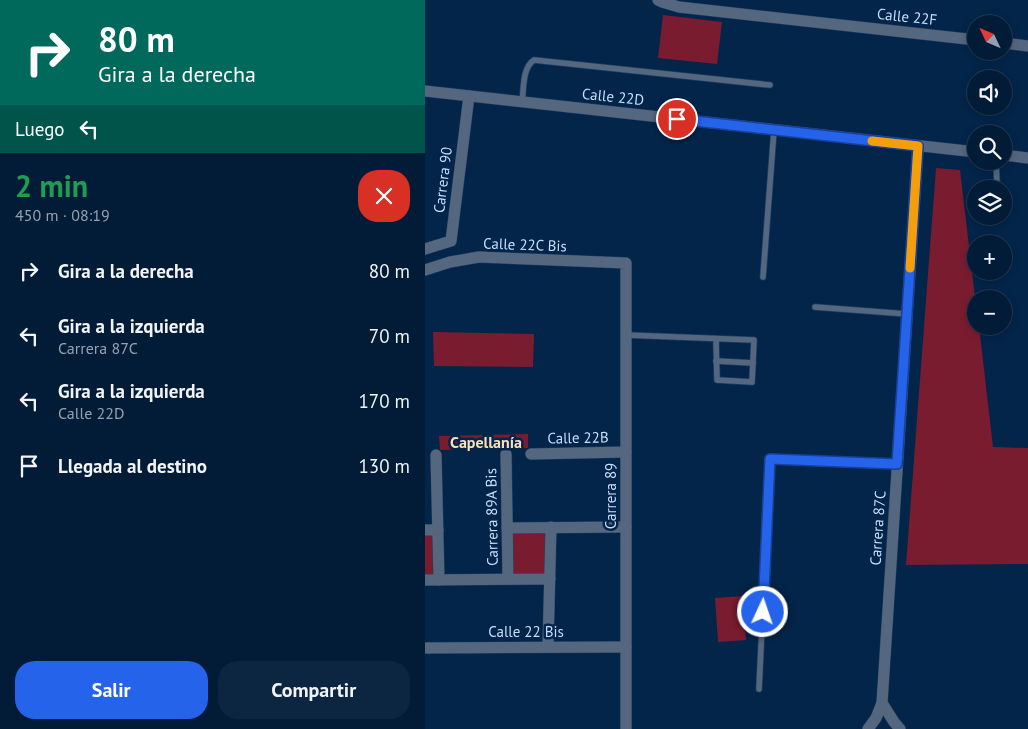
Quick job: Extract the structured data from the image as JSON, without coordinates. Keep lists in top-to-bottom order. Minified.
{"streets":{"street":["Calle 22F","Calle 22D","Carrera 90","Calle 22C Bis","Calle 22B","Carrera 89","Carrera 89A Bis","Carrera 87C","Calle 22 Bis"]},"crossings":[["Calle 22D","Carrera 90"],["Calle 22D","Carrera 87C"],["Calle 22C Bis","Carrera 89"],["Calle 22B","Carrera 89"],["Carrera 89","Calle 22 Bis"]],"districts":["Capellanía"],"north":"top left","page":{"turn":["80 m","Gira a la derecha"],"map_buttons":["+","−"],"then":"Luego","heading":["2 min","450 m · 08:19"],"list":[{"name":"Gira a la derecha","value":"80 m"},{"name":"Gira a la izquierda","note":"Carrera 87C","value":"70 m"},{"name":"Gira a la izquierda","note":"Calle 22D","value":"170 m"},{"name":"Llegada al destino","value":"130 m"}],"buttons":["Salir","Compartir"]}}
